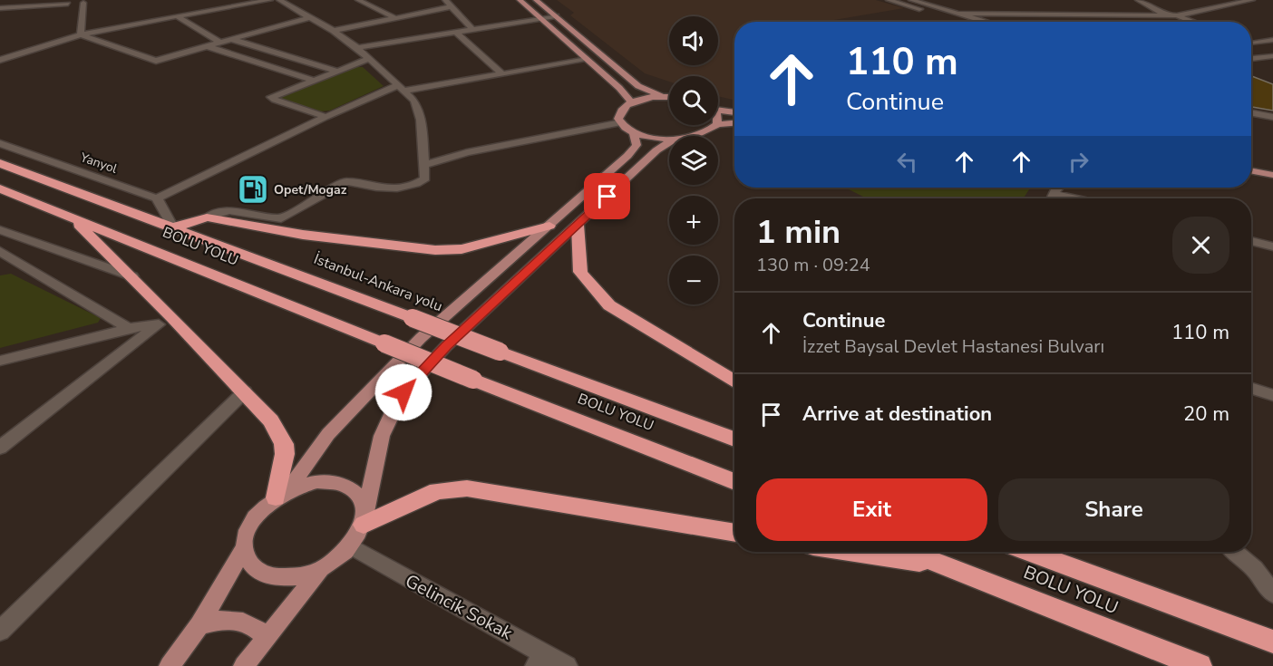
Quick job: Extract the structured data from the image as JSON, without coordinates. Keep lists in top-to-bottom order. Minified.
{"streets":{"highway":["BOLU YOLU","İstanbul-Ankara yolu"],"street":["Yanyol","Gelincik Sokak"]},"places":{"fuel station":["Opet/Mogaz"]},"page":{"map_buttons":["+","−"],"turn":["110 m","Continue"],"heading":["1 min","130 m · 09:24"],"list":[{"name":"Continue","note":"İzzet Baysal Devlet Hastanesi Bulvarı","value":"110 m"},{"name":"Arrive at destination","value":"20 m"}],"buttons":["Exit","Share"]}}
